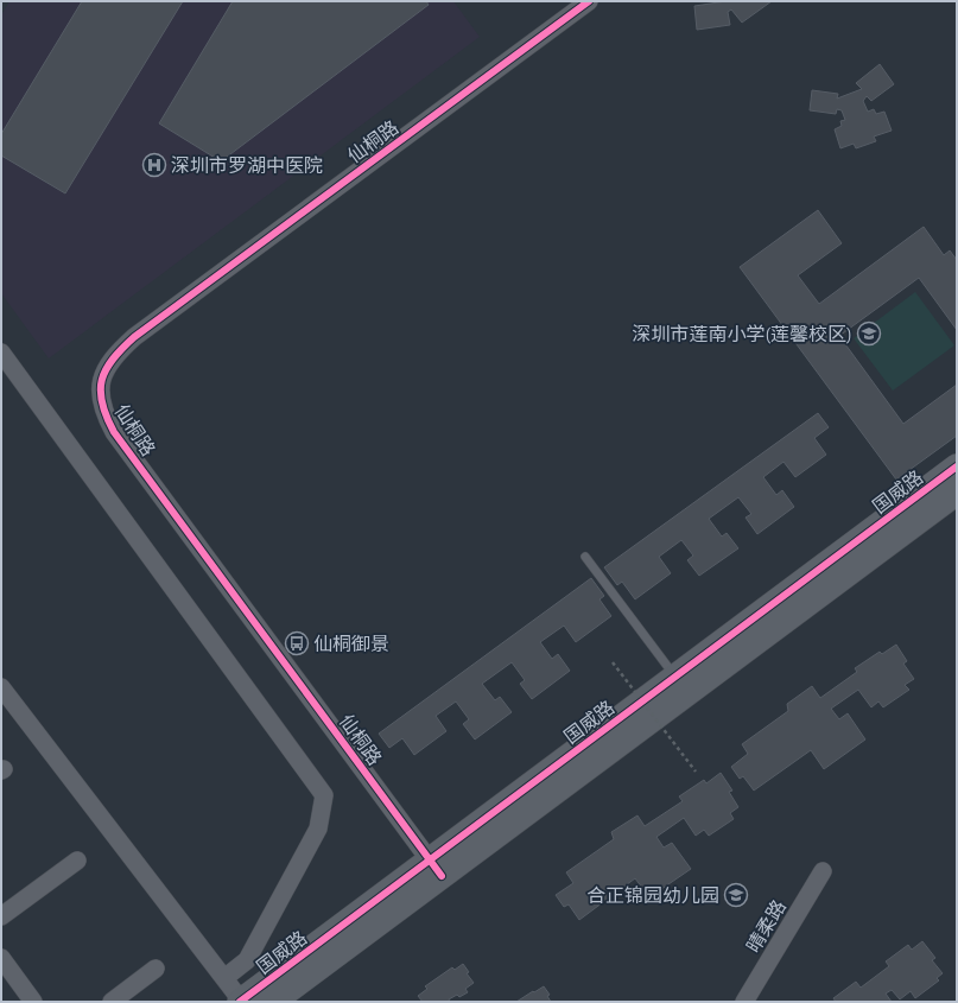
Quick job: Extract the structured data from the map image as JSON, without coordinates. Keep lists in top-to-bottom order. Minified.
{"streets":{"street":["仙桐路","国威路","晴柔路"]},"crossings":[["仙桐路","国威路"]],"places":{"hospital":["深圳市罗湖中医院"],"school or university":["深圳市莲南小学(莲馨校区)","合正锦园幼儿园"],"bus stop":["仙桐御景"]}}
